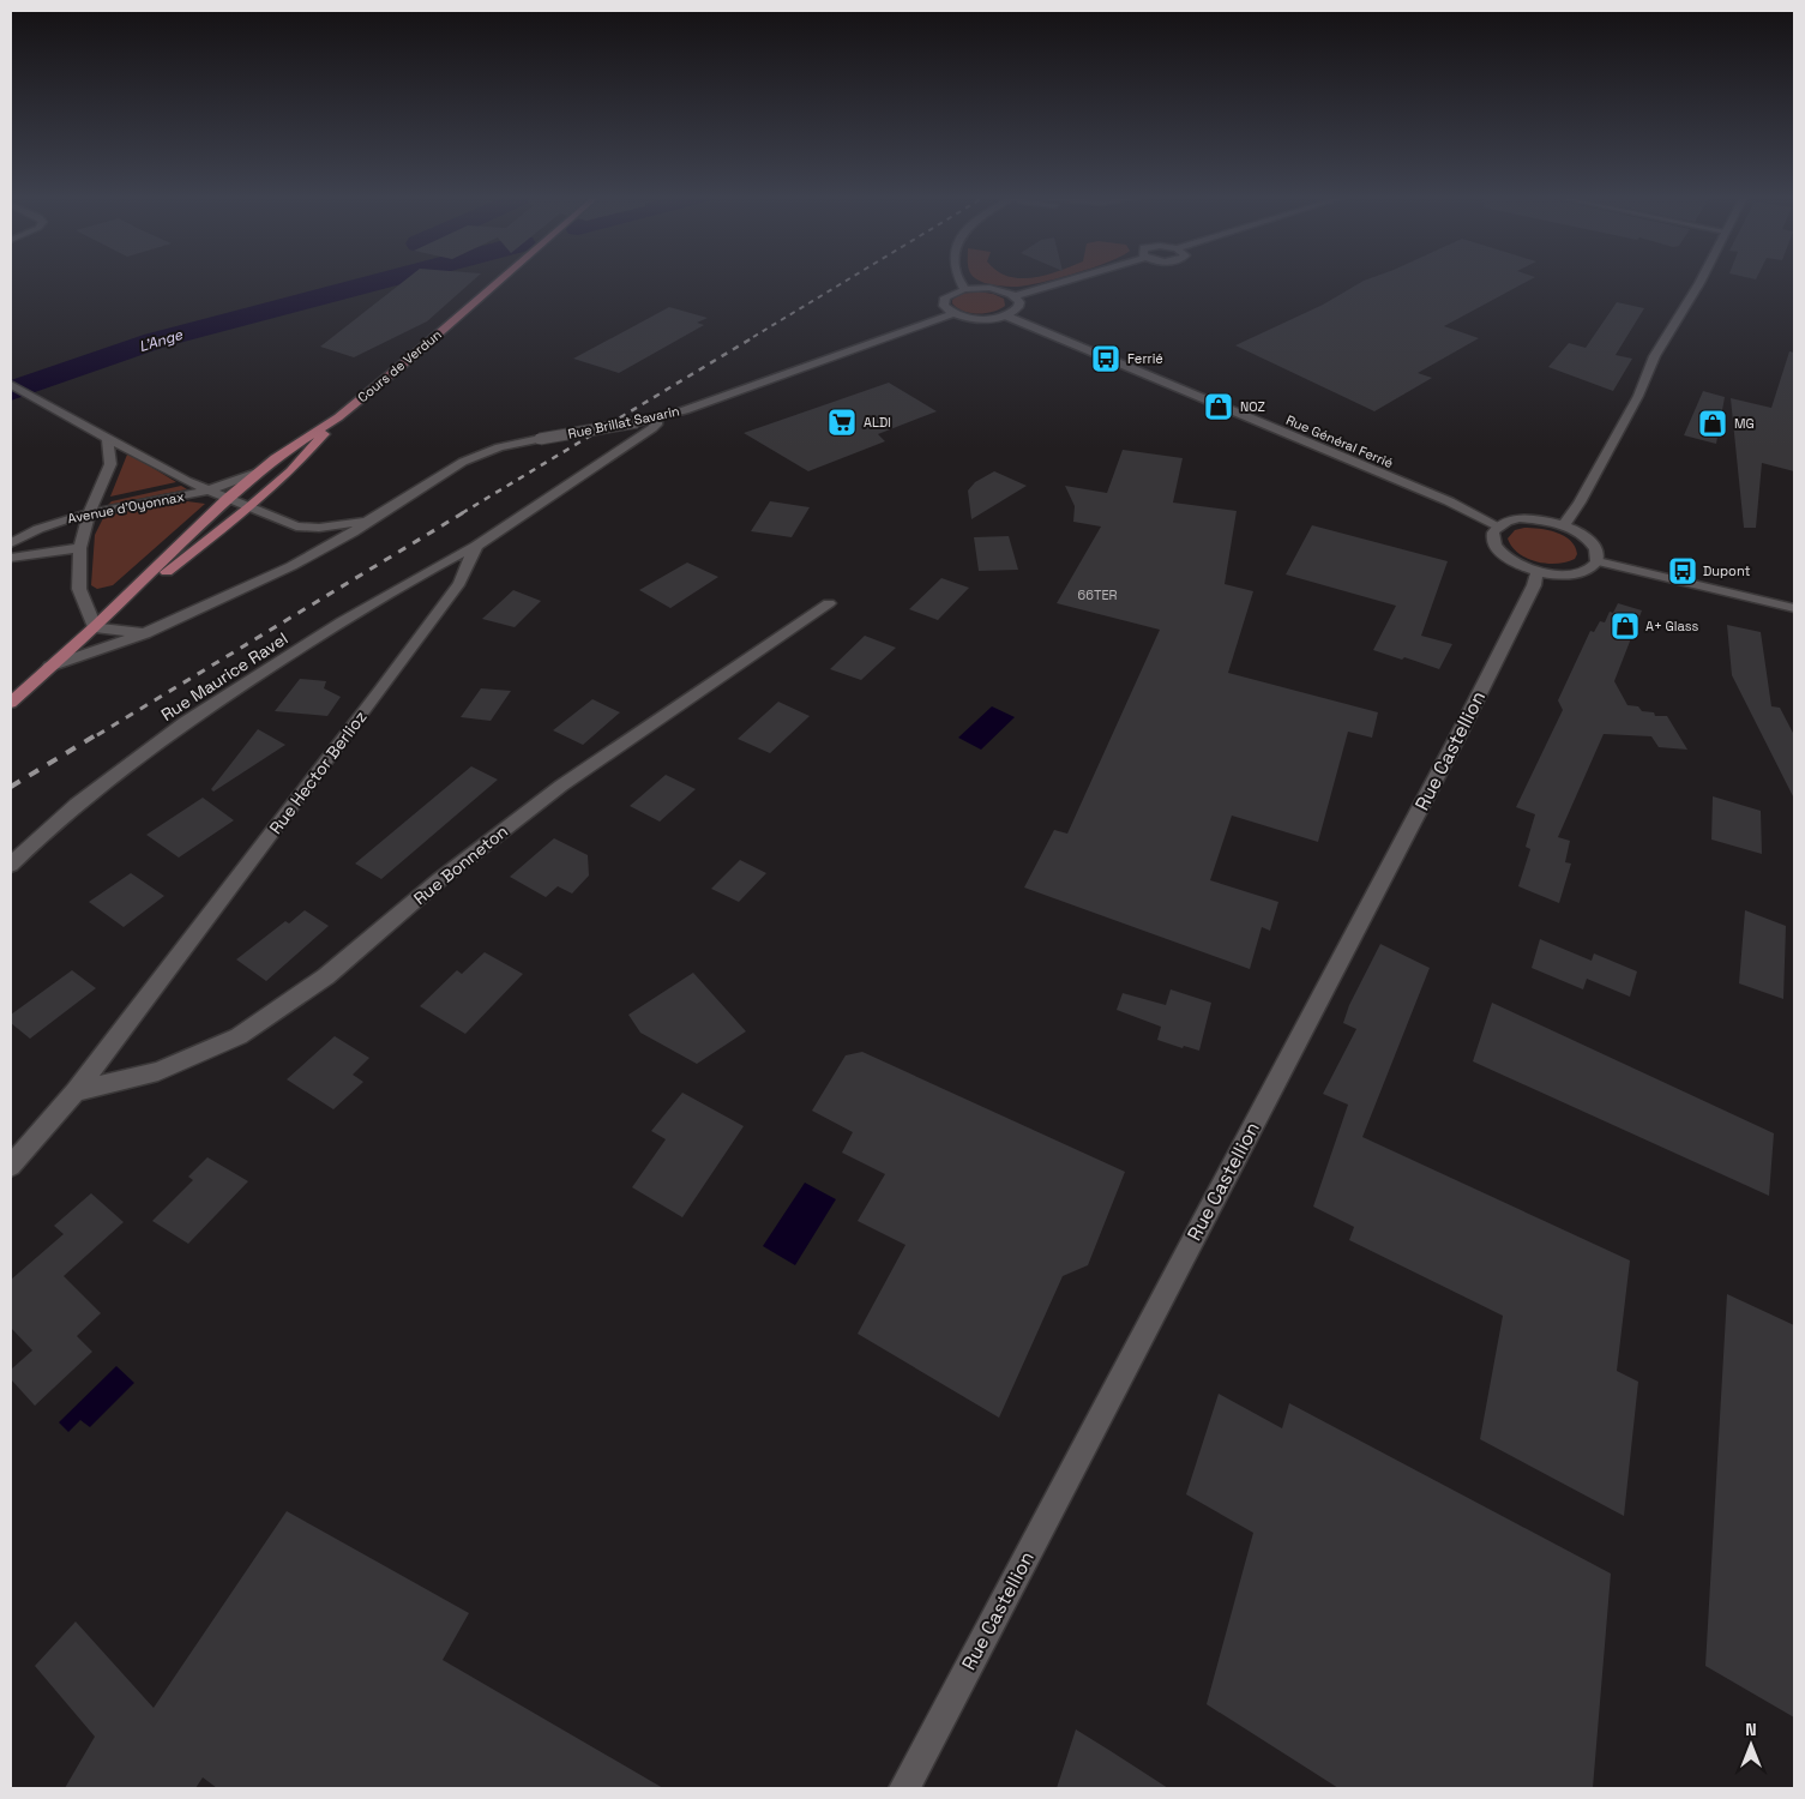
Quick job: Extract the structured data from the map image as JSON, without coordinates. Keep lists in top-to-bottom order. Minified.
{"streets":{"main road":["Cours de Verdun","Rue Brillat Savarin","Rue Général Ferrié","Avenue d'Oyonnax","Rue Maurice Ravel","Rue Castellion","Rue Hector Berlioz","Rue Bonneton"]},"crossings":[["Cours de Verdun","Rue Brillat Savarin"],["Cours de Verdun","Avenue d'Oyonnax"],["Rue Brillat Savarin","Rue Général Ferrié"],["Rue Brillat Savarin","Avenue d'Oyonnax"],["Rue Maurice Ravel","Rue Hector Berlioz"],["Rue Hector Berlioz","Rue Bonneton"]],"water":["L'Ange"],"places":{"bus stop":["Ferrié","Dupont"],"shop":["NOZ","MG","A+ Glass"],"supermarket":["ALDI"]},"house_numbers":["66TER"],"north":"top"}
